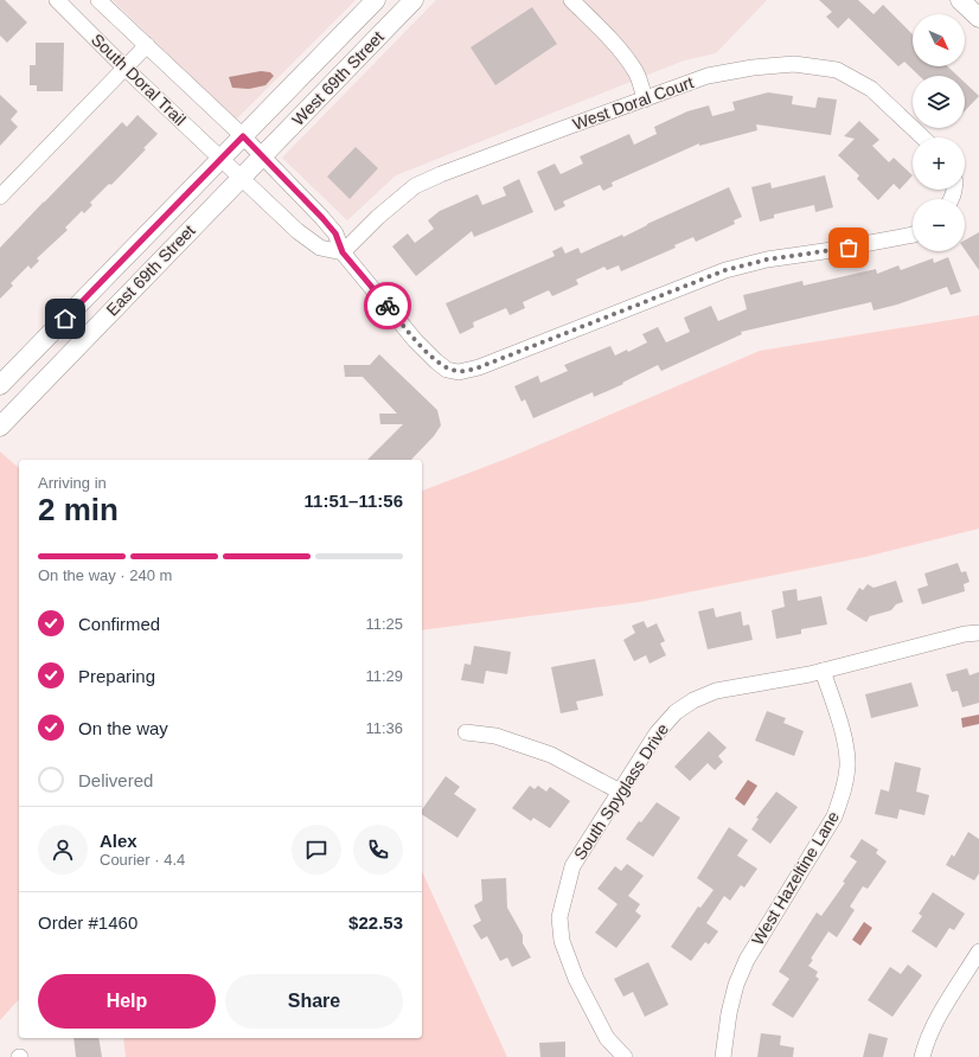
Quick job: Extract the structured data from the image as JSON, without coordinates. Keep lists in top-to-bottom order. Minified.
{"streets":{"main road":["West 69th Street","East 69th Street"],"street":["South Doral Trail","West Doral Court","South Spyglass Drive","West Hazeltine Lane"]},"crossings":[["West 69th Street","South Doral Trail"],["West 69th Street","East 69th Street"],["South Doral Trail","West Doral Court"],["South Doral Trail","East 69th Street"],["South Spyglass Drive","West Hazeltine Lane"]],"north":"bottom right","page":{"map_buttons":["+","−"],"heading":["2 min","Arriving in","11:51–11:56"],"panel":["Alex","Courier · 4.4","Order #1460","$22.53"],"bar":"On the way · 240 m","list":[["Confirmed","11:25"],["Preparing","11:29"],["On the way","11:36"],"Delivered"],"buttons":["Help","Share"]}}
